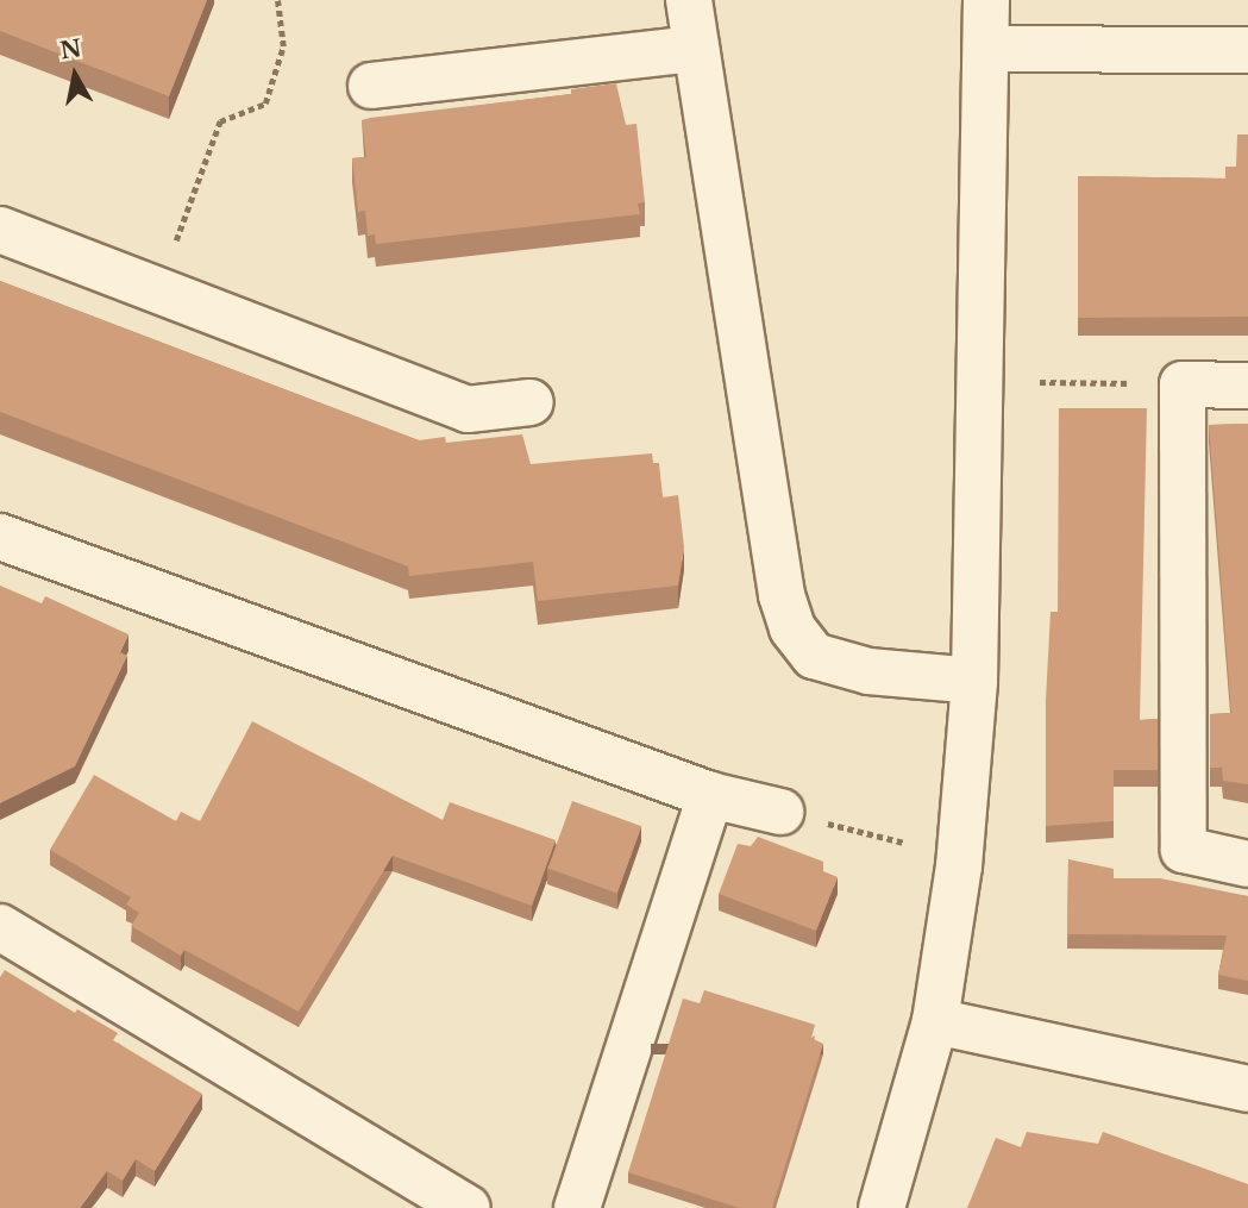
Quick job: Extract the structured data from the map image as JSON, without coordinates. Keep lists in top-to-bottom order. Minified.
{"north":"top"}
